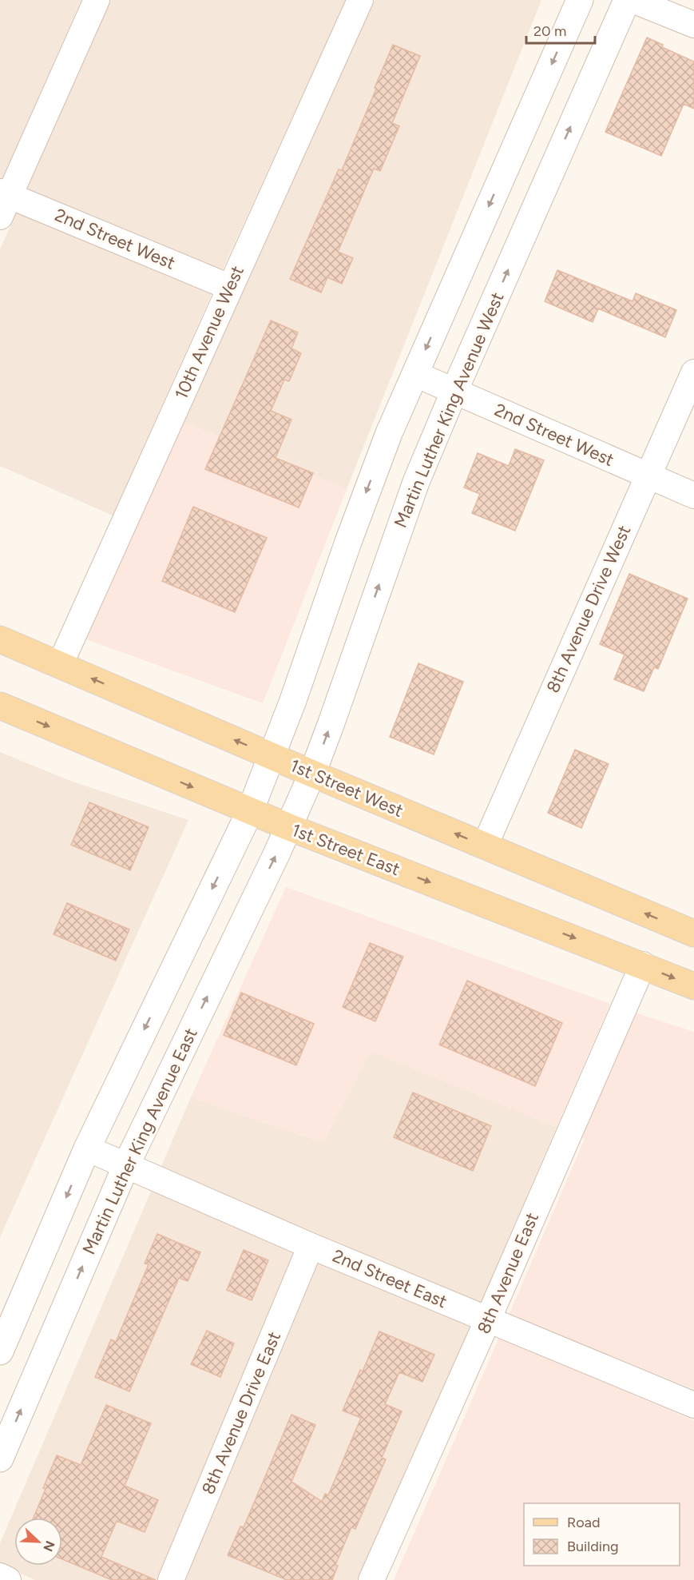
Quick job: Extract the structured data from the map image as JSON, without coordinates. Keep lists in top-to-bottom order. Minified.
{"streets":{"main road":["1st Street West","1st Street East"],"street":["2nd Street West","10th Avenue West","Martin Luther King Avenue West","8th Avenue Drive West","Martin Luther King Avenue East","8th Avenue East","2nd Street East","8th Avenue Drive East"]},"crossings":[["2nd Street West","10th Avenue West"],["2nd Street West","Martin Luther King Avenue West"],["2nd Street West","8th Avenue Drive West"],["10th Avenue West","1st Street West"],["Martin Luther King Avenue West","1st Street West"],["Martin Luther King Avenue West","1st Street East"],["Martin Luther King Avenue West","Martin Luther King Avenue East"],["8th Avenue Drive West","1st Street West"],["1st Street East","Martin Luther King Avenue East"],["1st Street East","8th Avenue East"],["Martin Luther King Avenue East","2nd Street East"],["8th Avenue East","2nd Street East"],["2nd Street East","8th Avenue Drive East"]],"one_way":["1st Street West","1st Street East"],"legend":["Road","Building"],"scale_bar":"20 m","north":"bottom right"}
